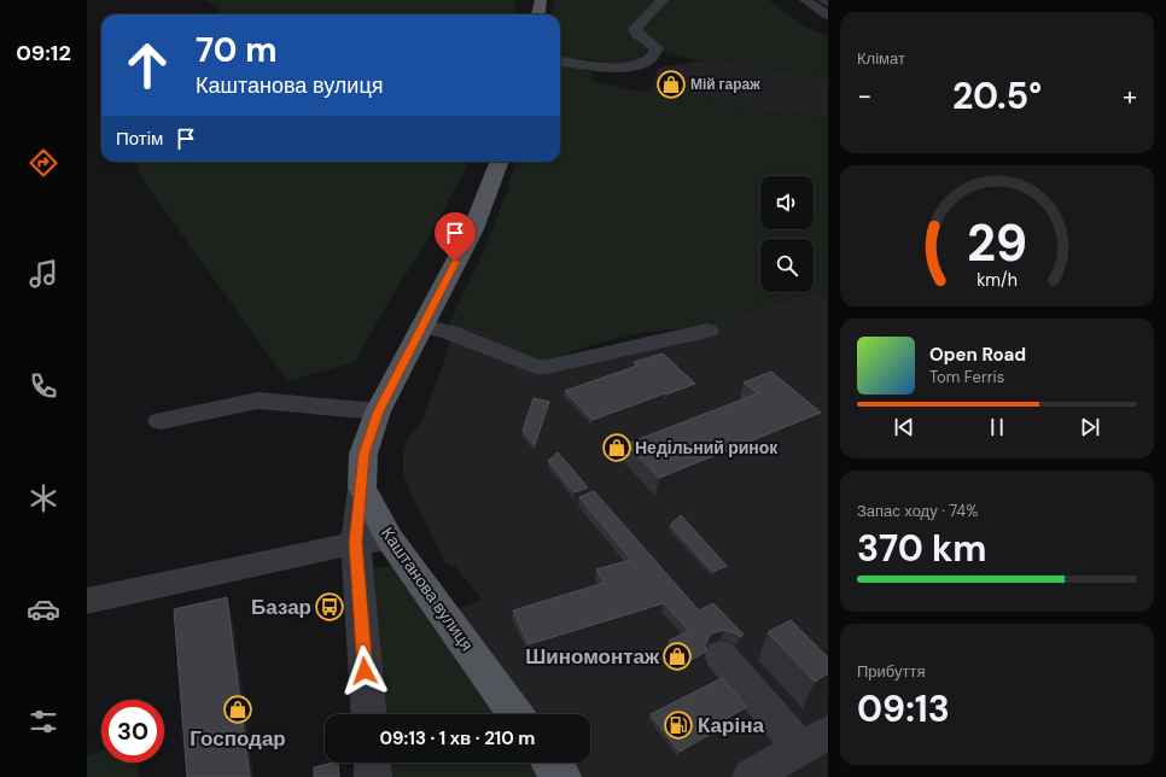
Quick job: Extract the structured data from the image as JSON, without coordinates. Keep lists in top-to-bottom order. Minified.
{"streets":{"main road":["Каштанова вулиця"]},"places":{"shop":["Мій гараж","Недільний ринок","Шиномонтаж","Господар"],"bus stop":["Базар"],"fuel station":["Каріна"]},"page":{"tabs":"09:12","tile":["Клімат",["Запас ходу · 74%","370 km"],["Прибуття","09:13"]],"turn":["70 m","Каштанова вулиця"],"heat":["−","20.5°","+"],"then":"Потім","song":["Open Road","Tom Ferris"],"limit":"30","trip":"09:13 · 1 хв · 210 m","gauge":["29","km/h"]}}
